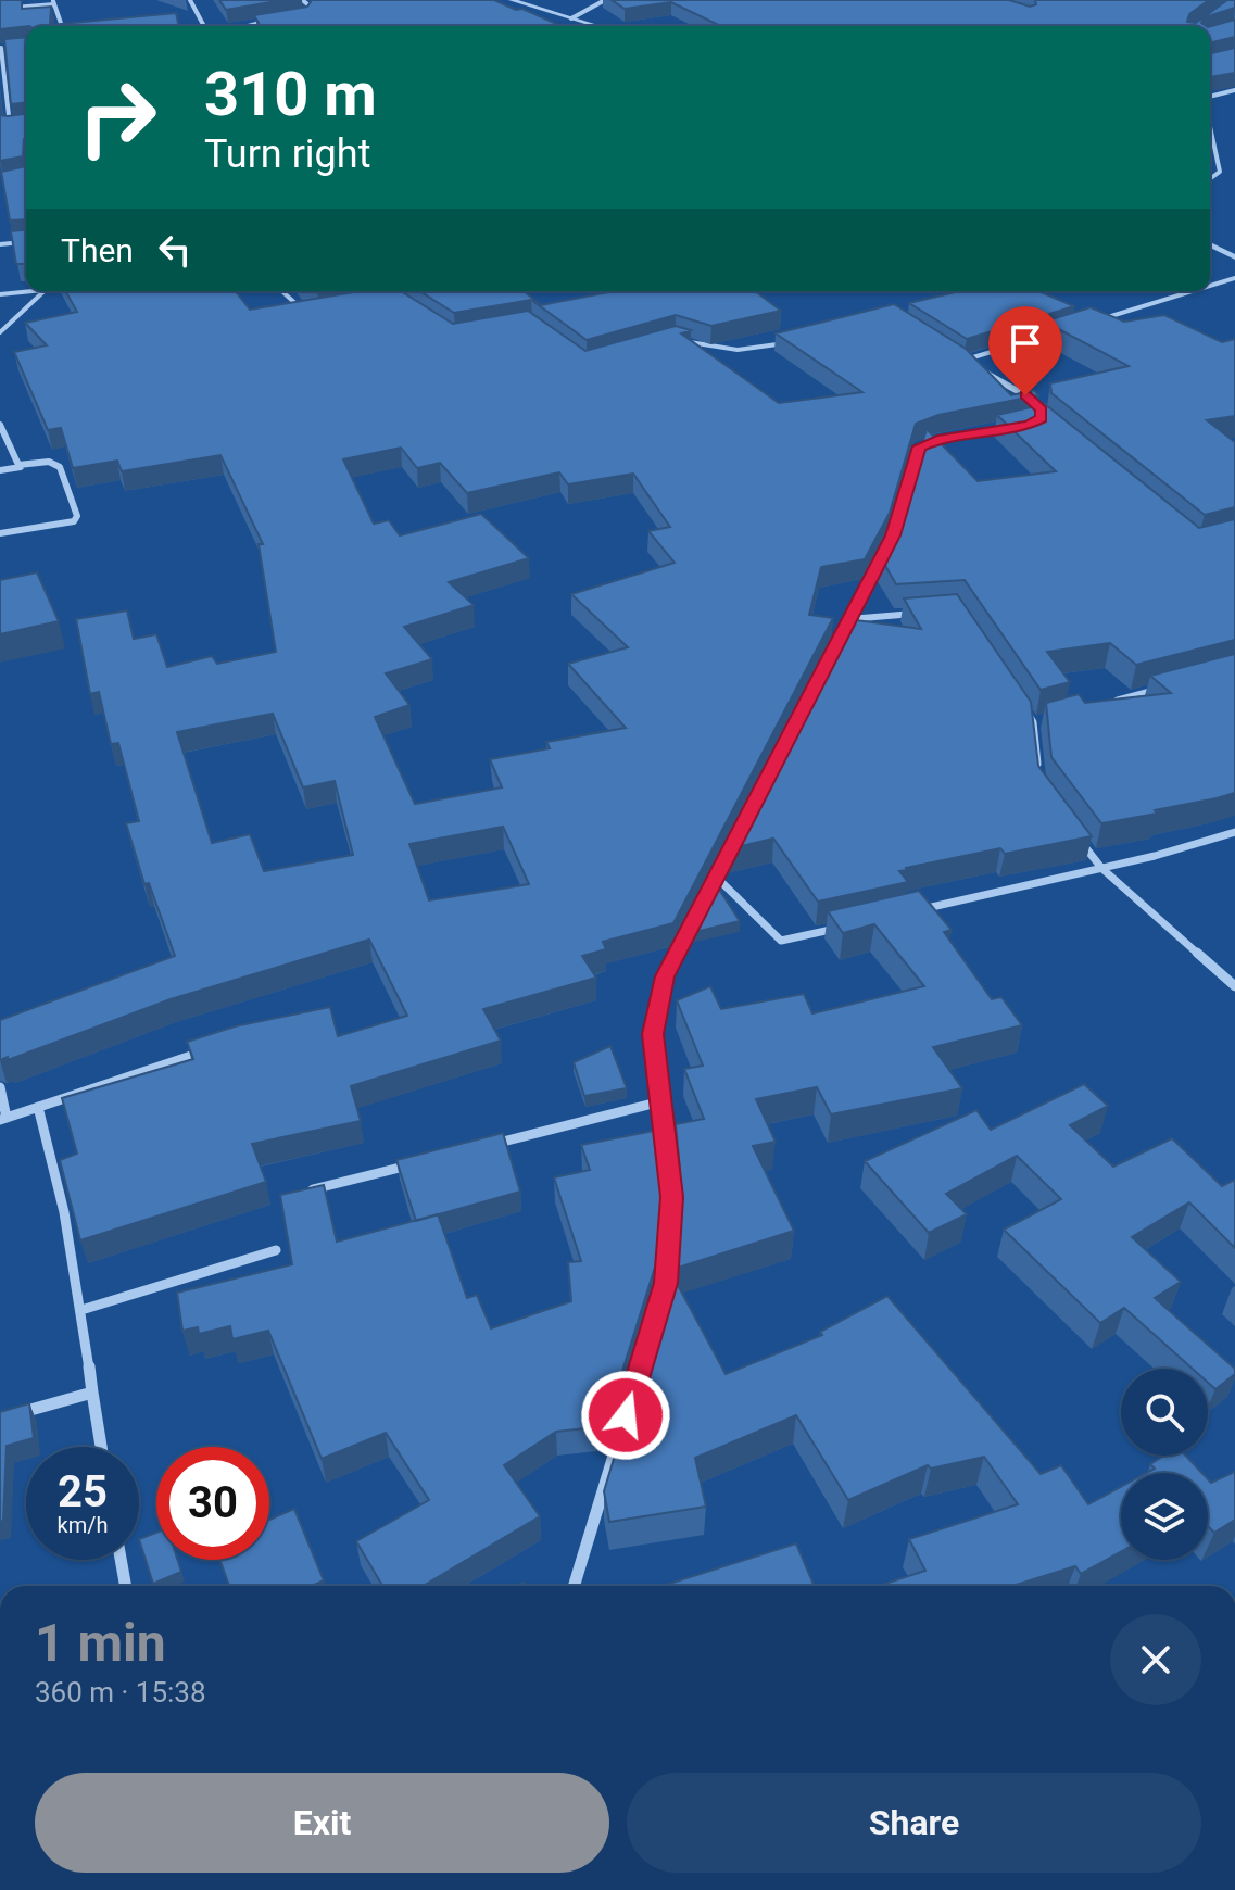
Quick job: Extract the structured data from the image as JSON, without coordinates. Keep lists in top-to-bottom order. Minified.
{"page":{"turn":["310 m","Turn right"],"then":"Then","speed":"25 km/h","limit":"30","heading":["1 min","360 m · 15:38"],"buttons":["Exit","Share"]}}
